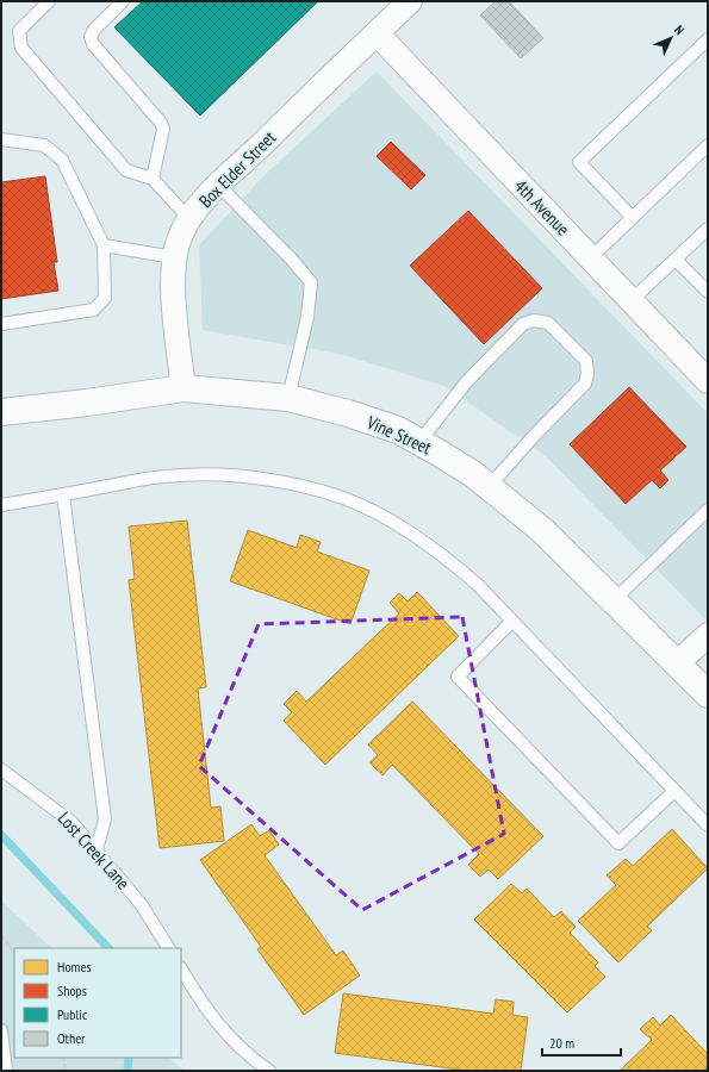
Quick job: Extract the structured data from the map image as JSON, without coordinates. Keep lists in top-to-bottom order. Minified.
{"streets":{"street":["Box Elder Street","4th Avenue","Vine Street"],"lane":["Lost Creek Lane"]},"crossings":[["Box Elder Street","4th Avenue"],["Box Elder Street","Vine Street"]],"legend":["Homes","Shops","Public","Other"],"scale_bar":"20 m","north":"top right"}
